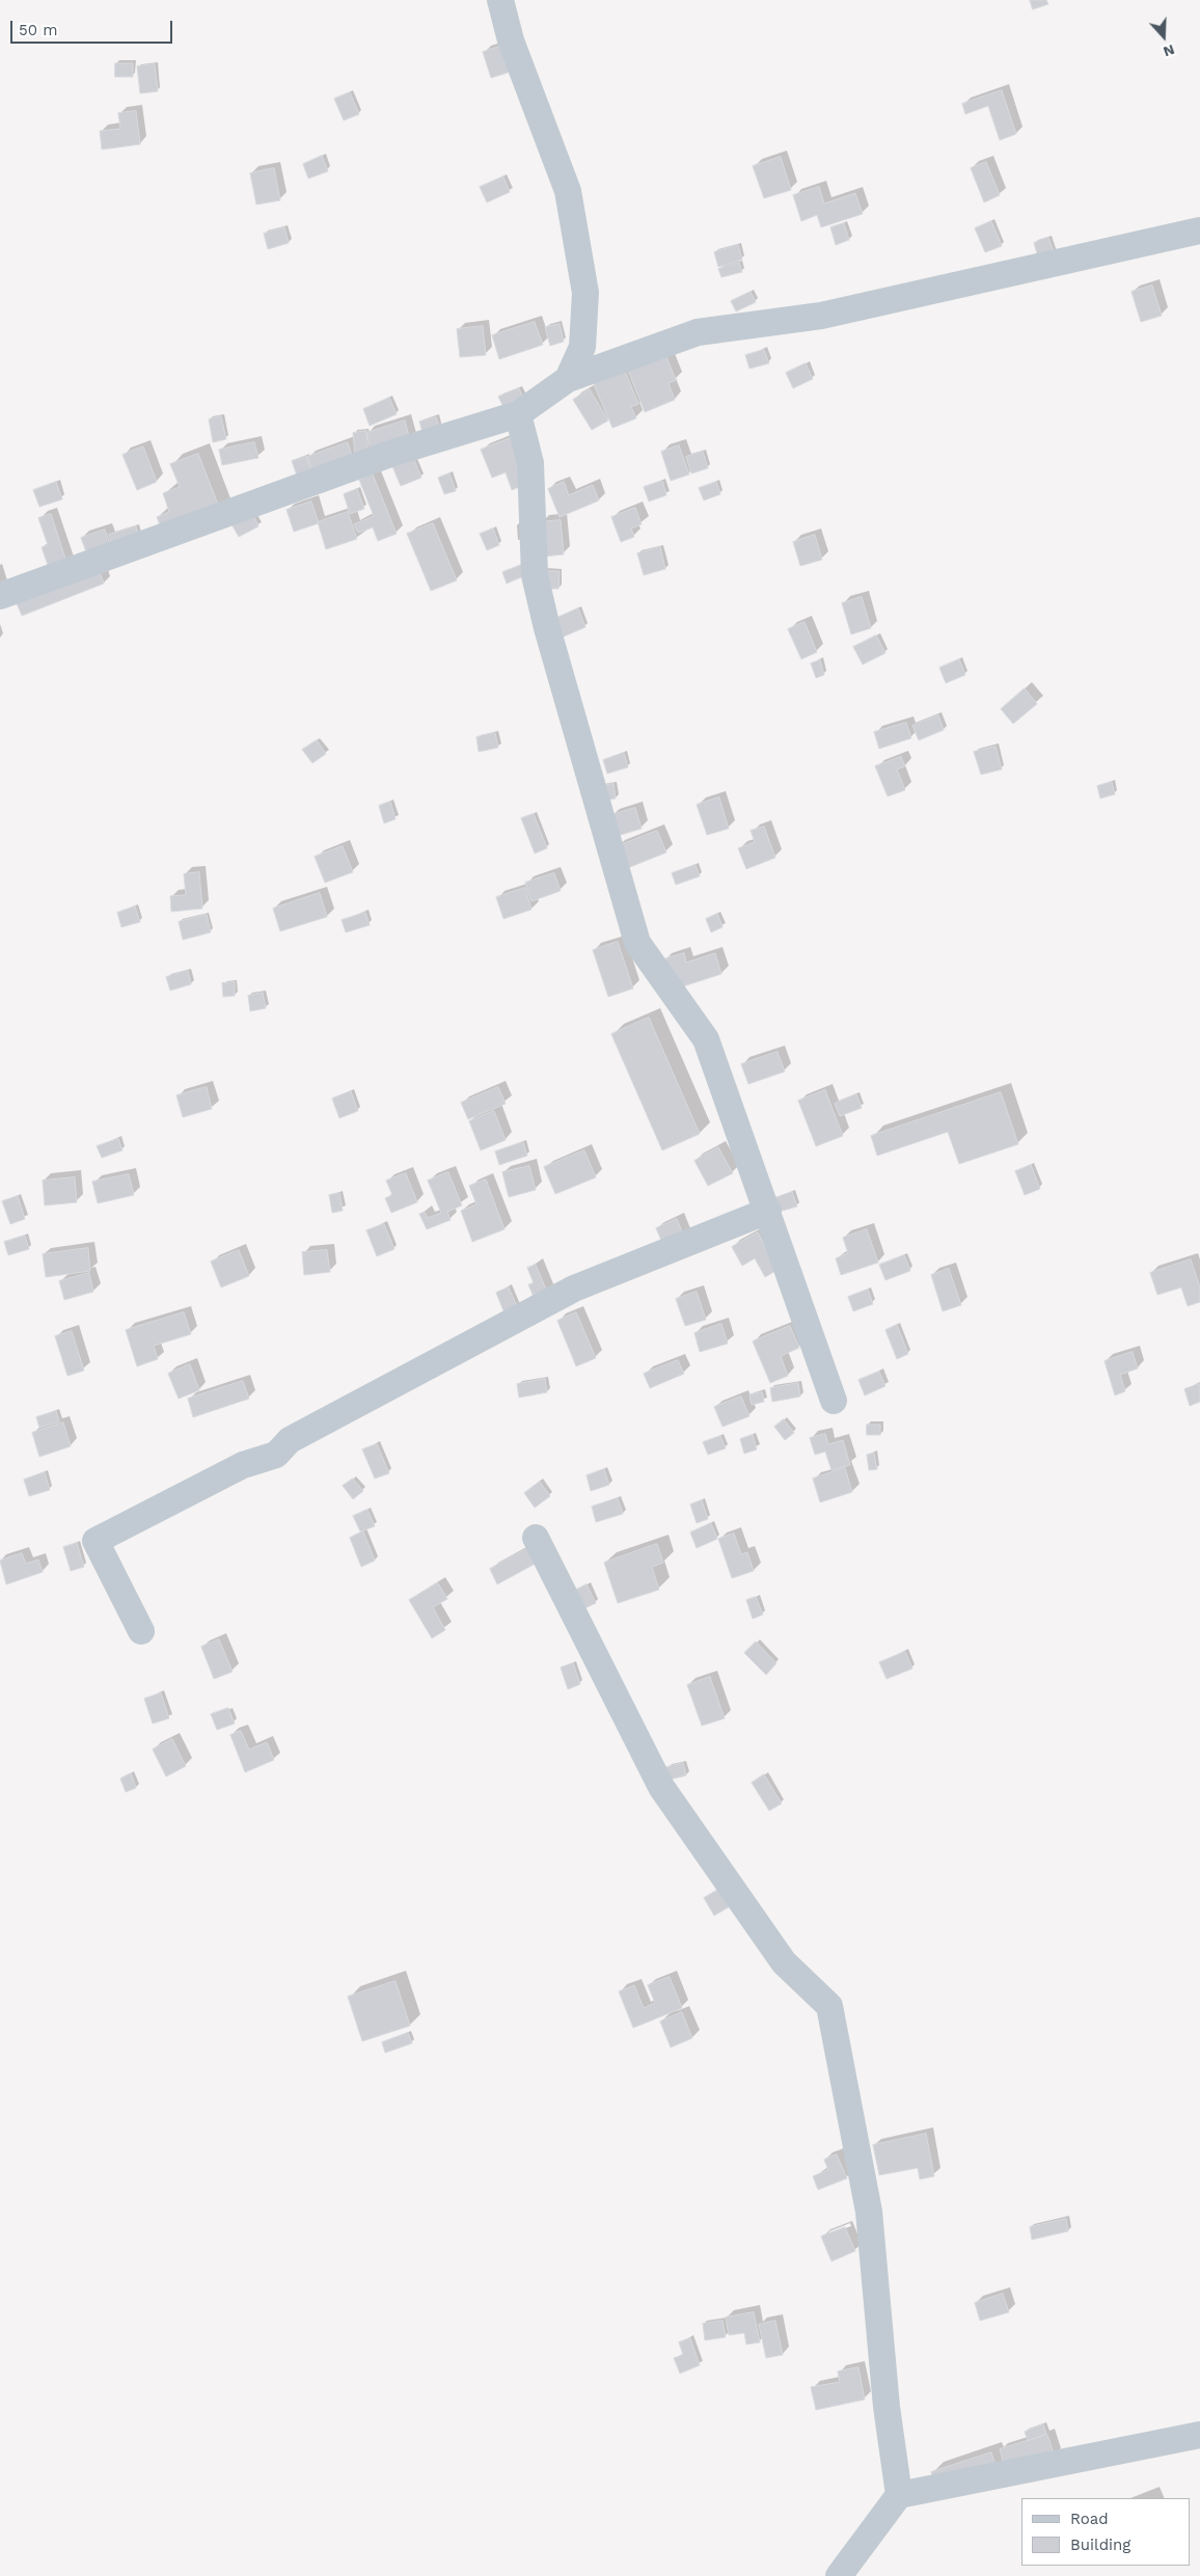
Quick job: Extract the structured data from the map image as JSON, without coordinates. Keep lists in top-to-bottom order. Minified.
{"legend":["Road","Building"],"scale_bar":"50 m","north":"bottom"}
